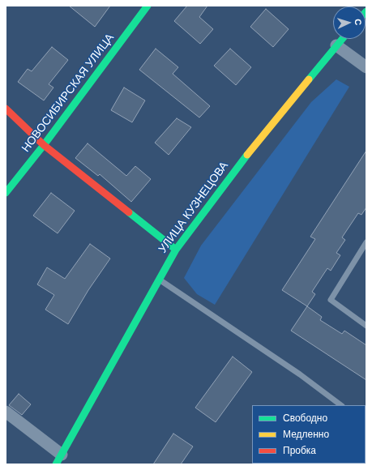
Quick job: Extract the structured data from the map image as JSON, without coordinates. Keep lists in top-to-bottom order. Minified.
{"streets":{"main road":["НОВОСИБИРСКАЯ УЛИЦА","УЛИЦА КУЗНЕЦОВА"]},"legend":["Свободно","Медленно","Пробка"],"north":"right"}
